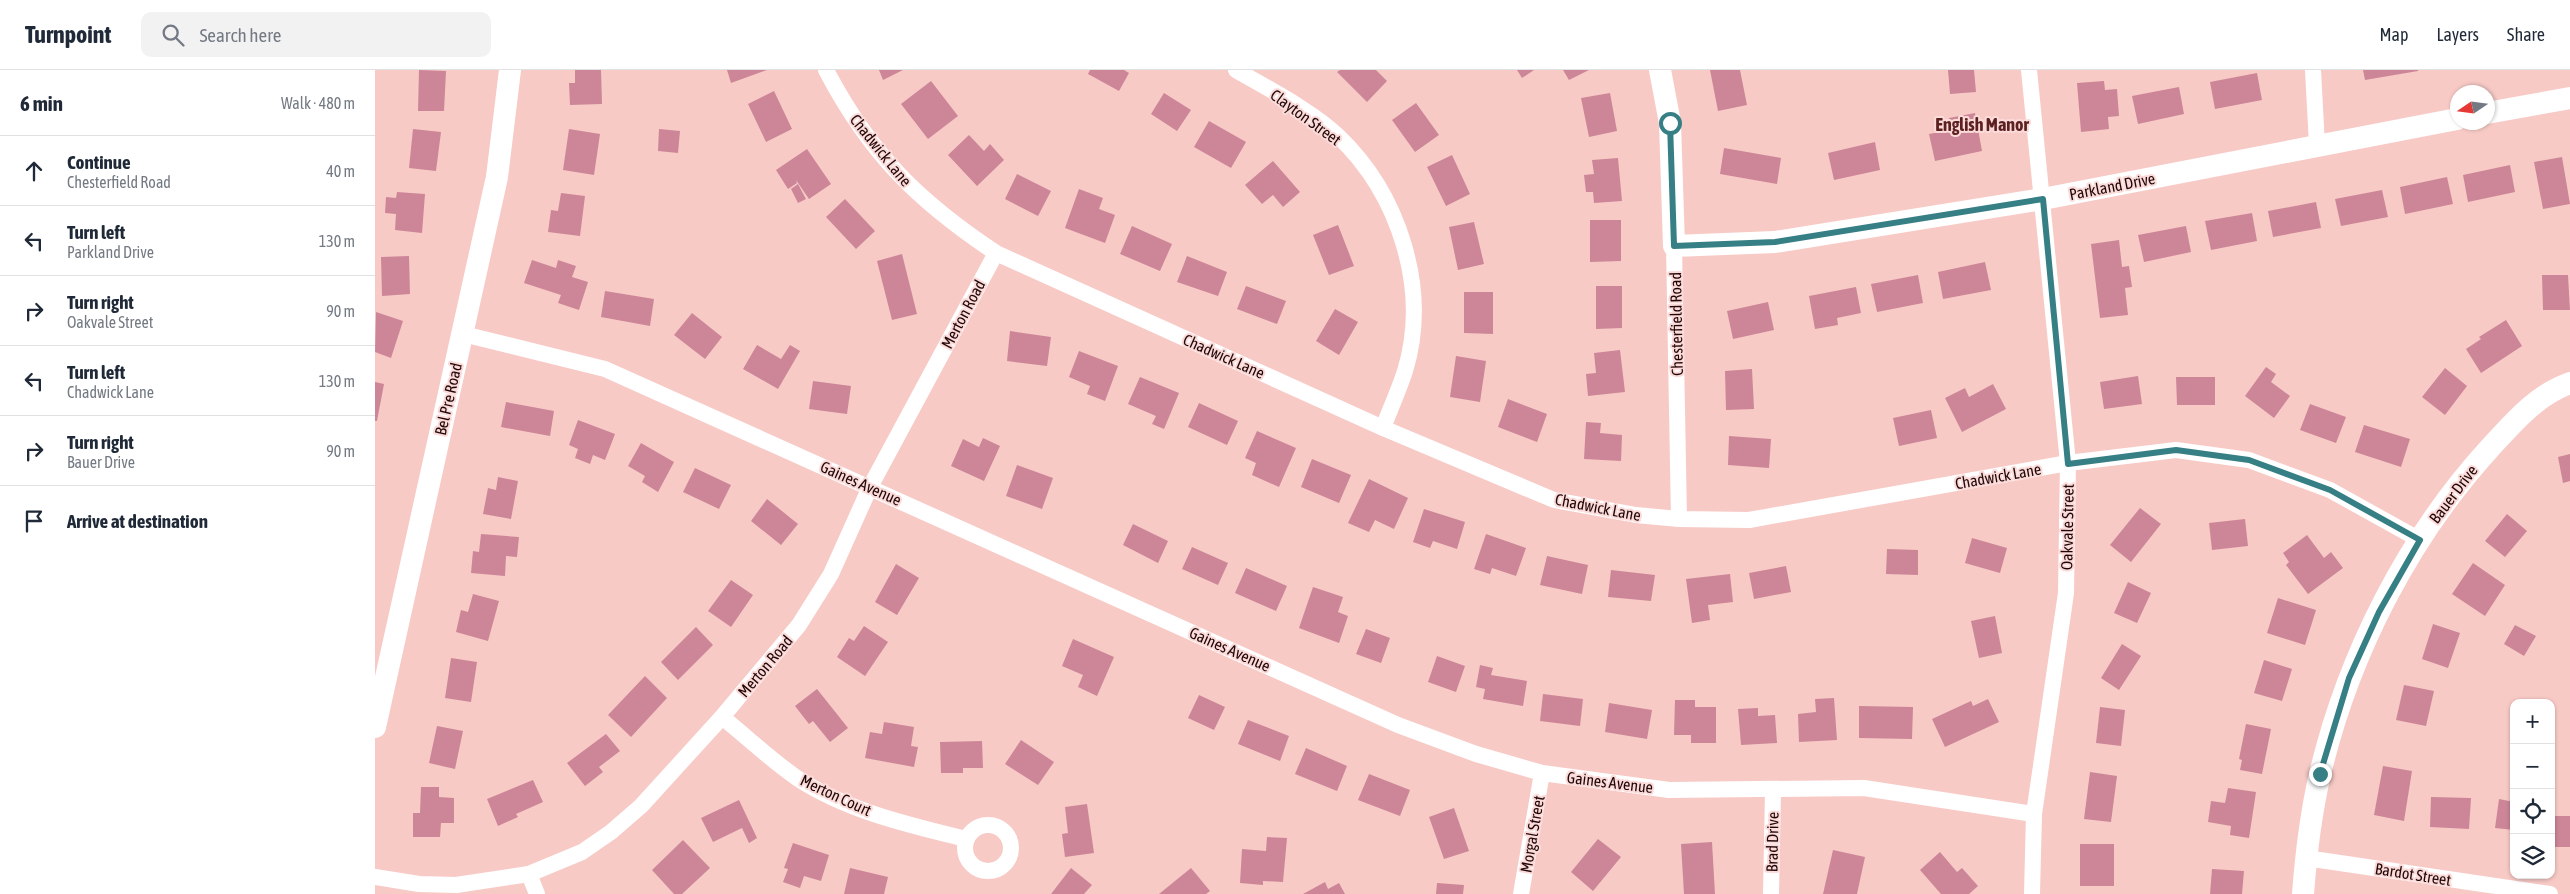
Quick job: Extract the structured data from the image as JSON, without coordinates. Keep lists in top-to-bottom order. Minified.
{"streets":{"street":["Clayton Street","Chadwick Lane","Parkland Drive","Merton Road","Chesterfield Road","Bel Pre Road","Gaines Avenue","Bauer Drive","Oakvale Street","Merton Court","Morgal Street","Brad Drive","Bardot Street"]},"crossings":[["Clayton Street","Chadwick Lane"],["Chadwick Lane","Merton Road"],["Chadwick Lane","Chesterfield Road"],["Chadwick Lane","Bauer Drive"],["Chadwick Lane","Oakvale Street"],["Parkland Drive","Chesterfield Road"],["Parkland Drive","Oakvale Street"],["Merton Road","Gaines Avenue"],["Merton Road","Merton Court"],["Bel Pre Road","Gaines Avenue"],["Gaines Avenue","Oakvale Street"],["Gaines Avenue","Morgal Street"],["Gaines Avenue","Brad Drive"],["Bauer Drive","Bardot Street"]],"districts":["English Manor"],"north":"left","page":{"header":"Turnpoint","search":"Search here","nav":["Map","Layers","Share"],"heading":["6 min","Walk · 480 m"],"list":[["Continue","Chesterfield Road","40 m"],["Turn left","Parkland Drive","130 m"],["Turn right","Oakvale Street","90 m"],["Turn left","Chadwick Lane","130 m"],["Turn right","Bauer Drive","90 m"],"Arrive at destination"],"map_buttons":["+","−"]}}
